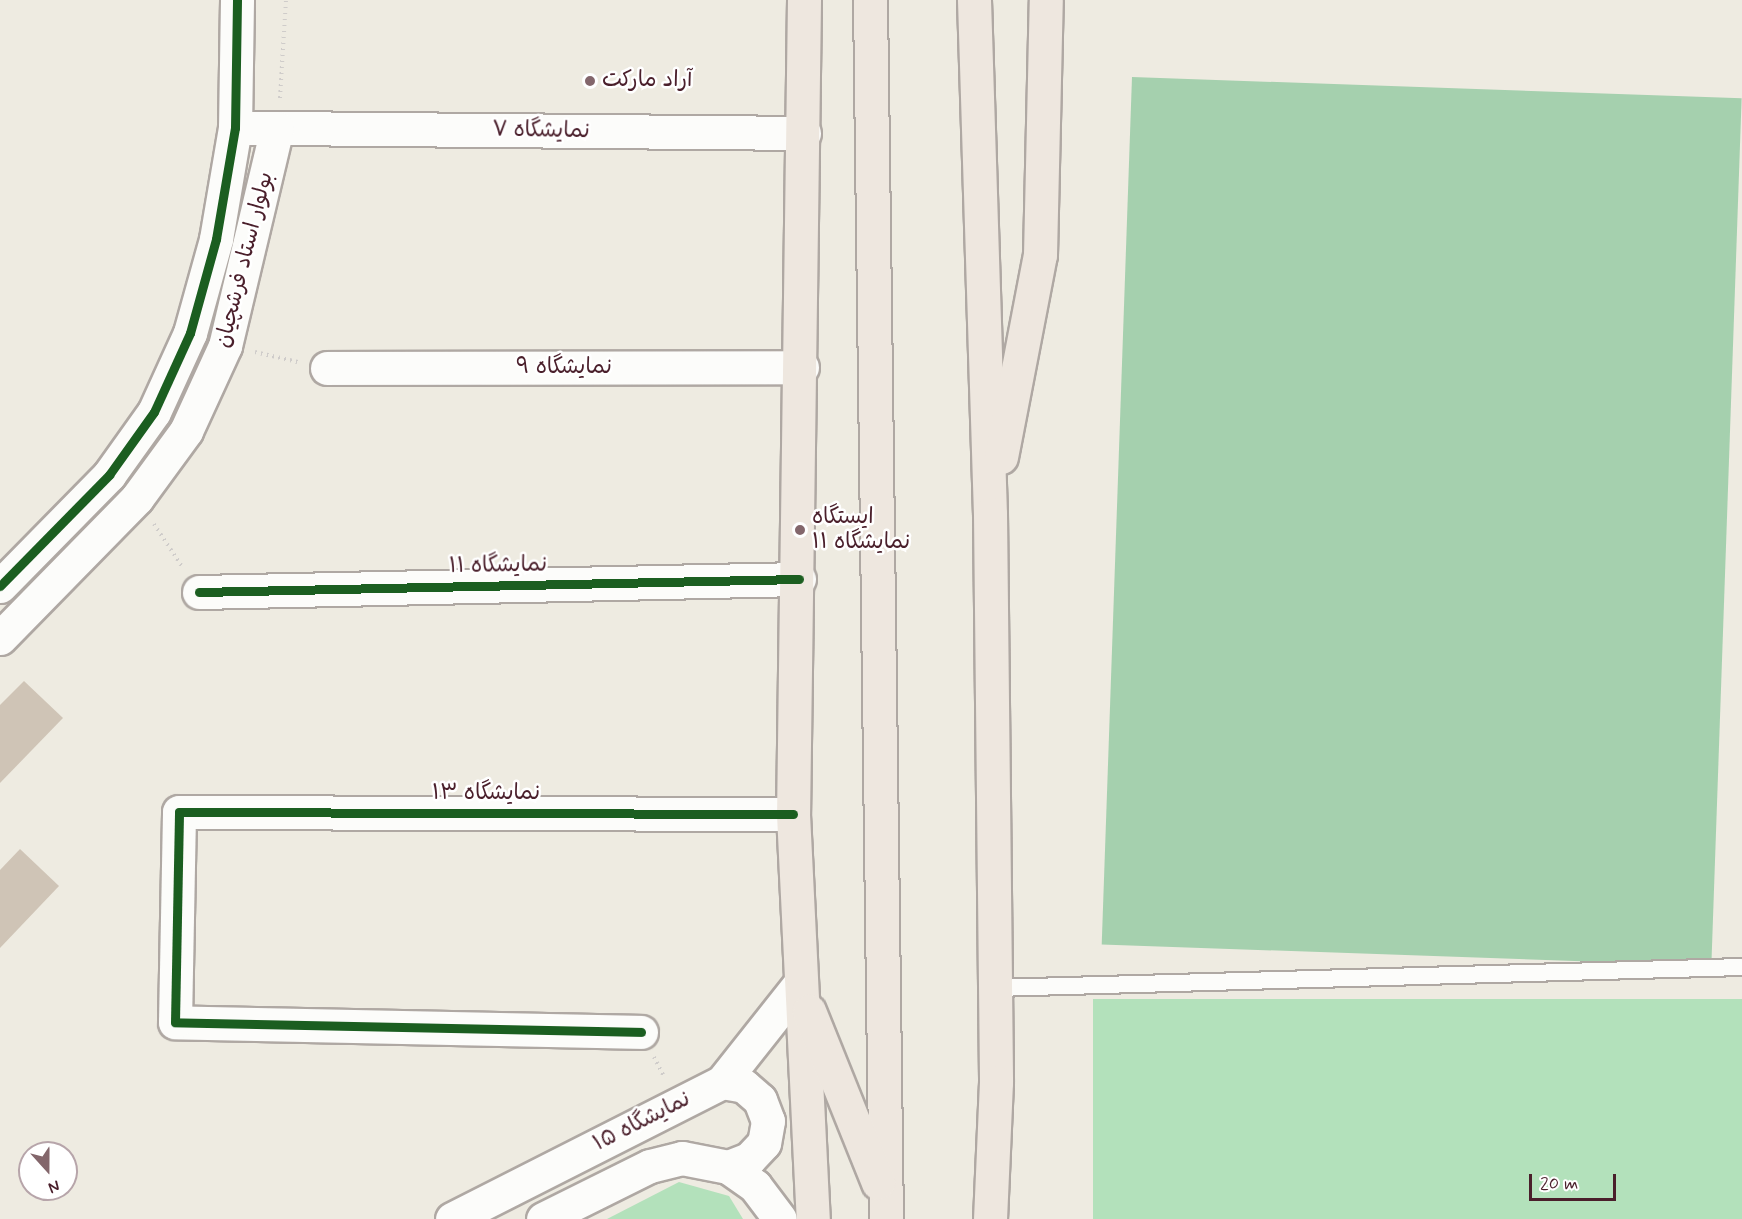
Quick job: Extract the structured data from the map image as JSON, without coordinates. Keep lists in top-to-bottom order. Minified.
{"streets":{"street":["نمایشگاه ۷","بولوار استاد فرشچیان","نمایشگاه ۹","نمایشگاه ۱۱","نمایشگاه ۱۳","نمایشگاه ۱۵"]},"crossings":[["نمایشگاه ۷","بولوار استاد فرشچیان"]],"places":["آراد مارکت","ایستگاه نمایشگاه ۱۱"],"scale_bar":"20 m","north":"bottom"}
